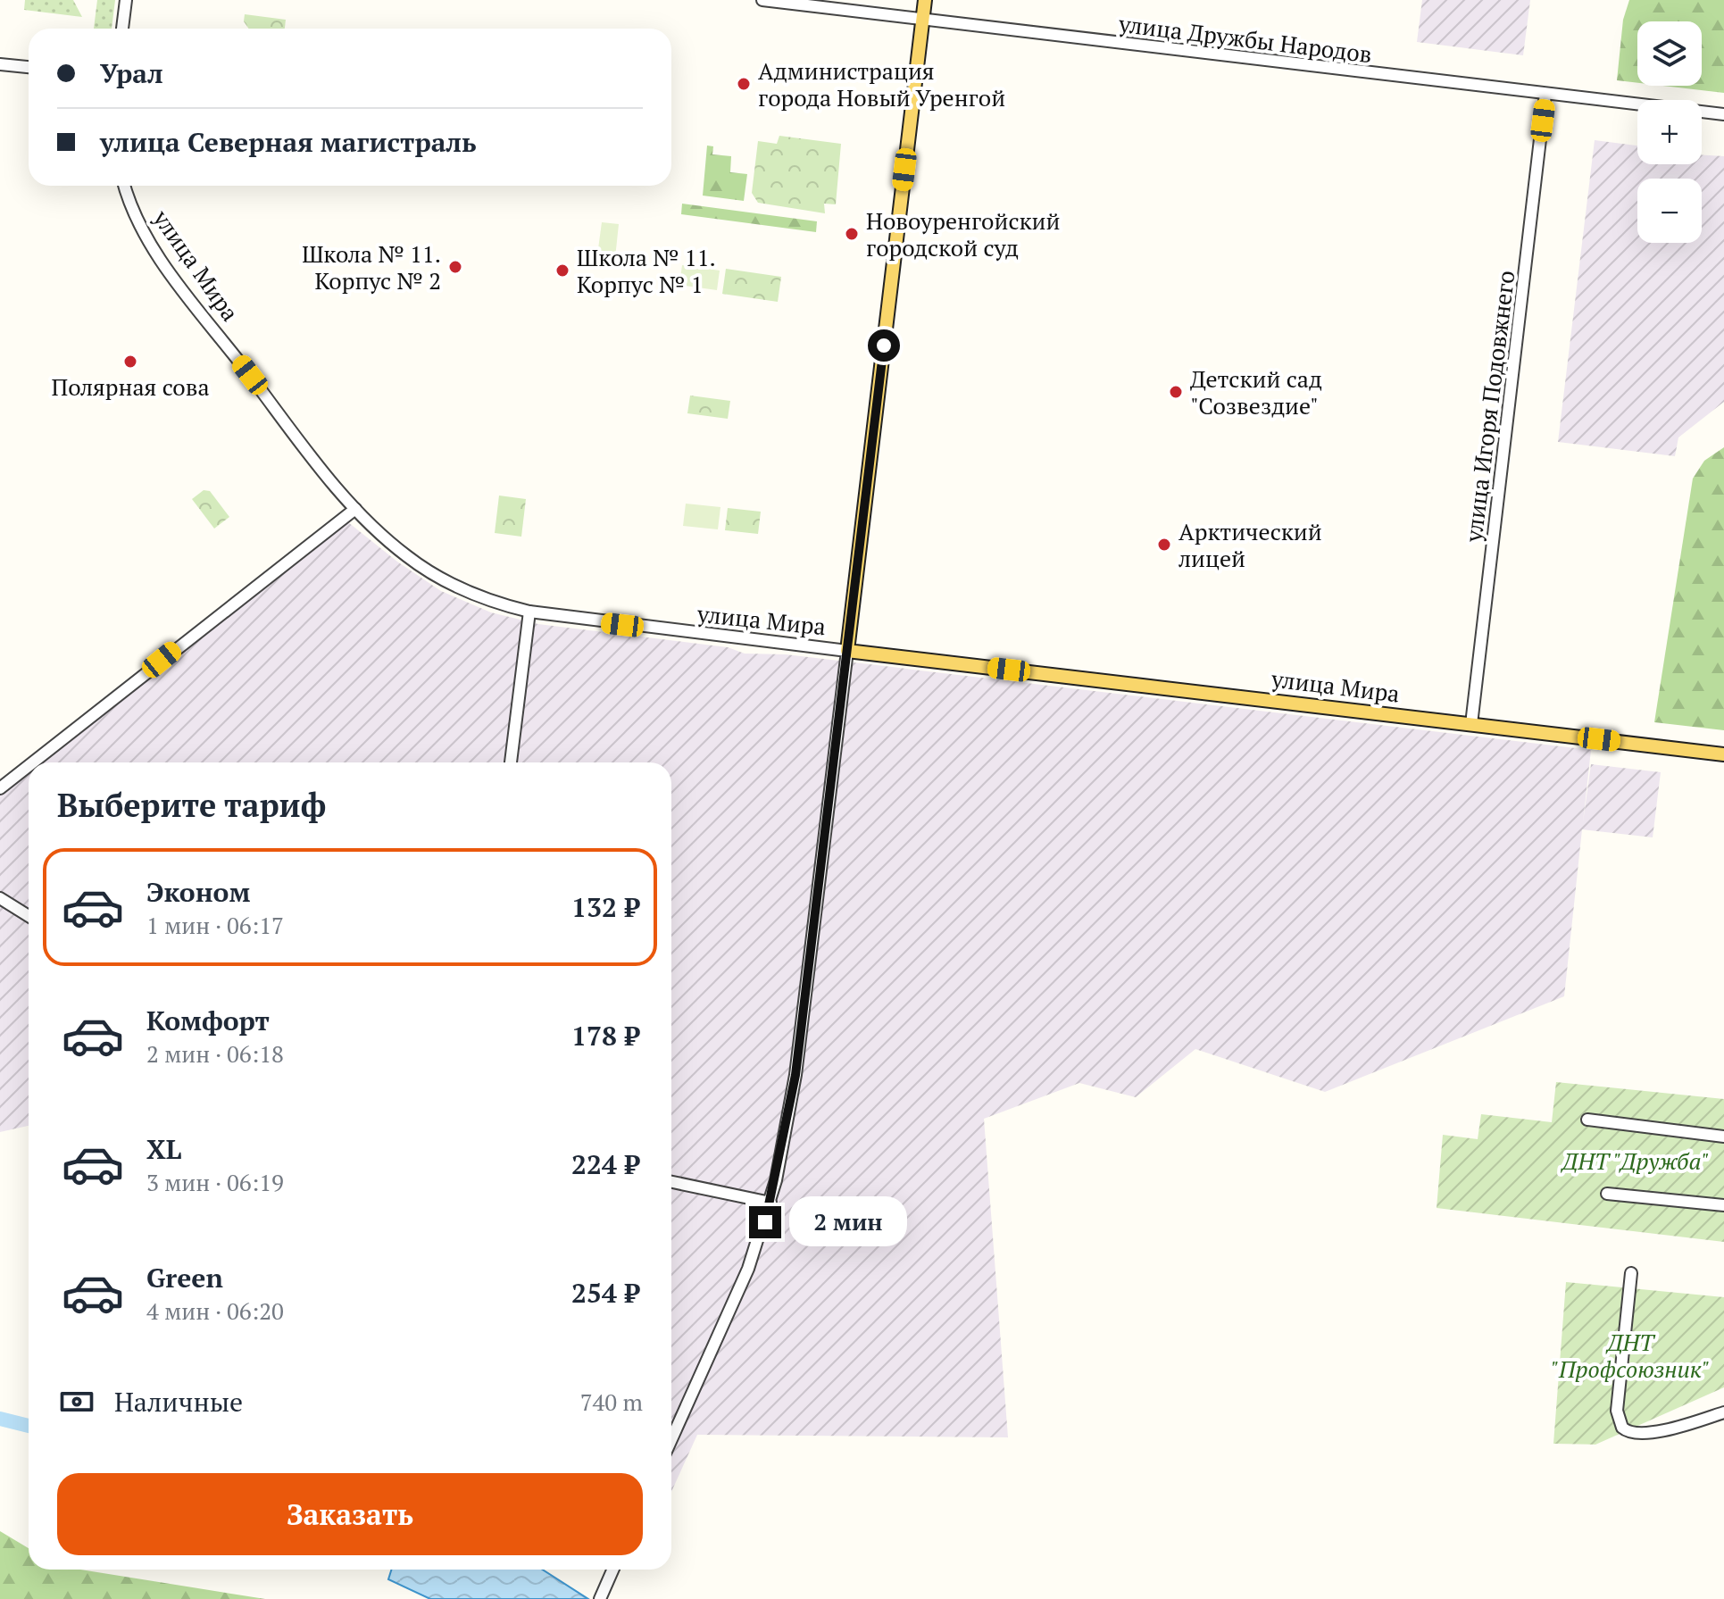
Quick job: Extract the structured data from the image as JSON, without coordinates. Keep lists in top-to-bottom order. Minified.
{"streets":{"main road":["улица Мира"],"street":["улица Дружбы Народов","улица Игоря Подовжнего"]},"crossings":[["улица Дружбы Народов","улица Игоря Подовжнего"],["улица Мира","улица Игоря Подовжнего"]],"parks":["ДНТ \"Дружба\"","ДНТ \"Профсоюзник\""],"places":["Администрация города Новый Уренгой","Новоуренгойский городской суд","Школа № 11. Корпус № 2","Школа № 11. Корпус № 1","Полярная сова","Детский сад \"Созвездие\"","Арктический лицей"],"page":{"map_buttons":["+","−"],"banner":["Урал","улица Северная магистраль"],"heading":"Выберите тариф","list":[{"name":"Эконом","note":"1 мин · 06:17","value":"132 ₽"},{"name":"Комфорт","note":"2 мин · 06:18","value":"178 ₽"},{"name":"XL","note":"3 мин · 06:19","value":"224 ₽"},{"name":"Green","note":"4 мин · 06:20","value":"254 ₽"}],"bubble":"2 мин","pay":["Наличные","740 m"],"buttons":"Заказать"}}
